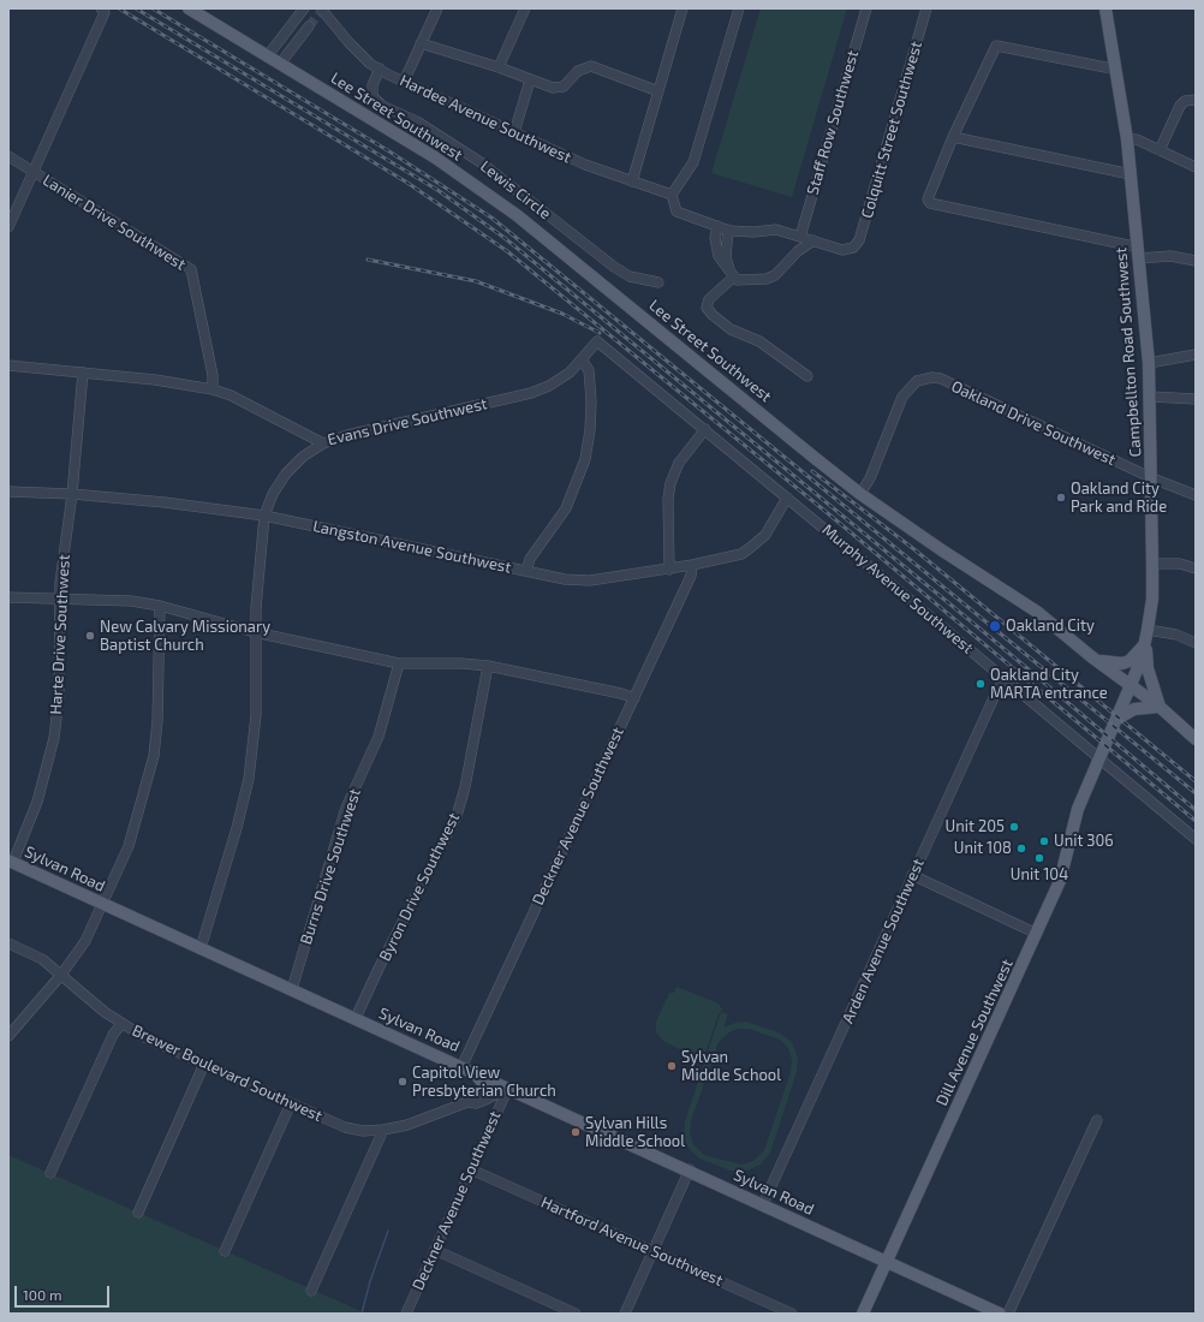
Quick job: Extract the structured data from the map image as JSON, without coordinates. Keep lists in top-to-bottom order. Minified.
{"streets":{"main road":["Lee Street Southwest","Campbellton Road Southwest","Sylvan Road","Dill Avenue Southwest"],"street":["Hardee Avenue Southwest","Staff Row Southwest","Colquitt Street Southwest","Lewis Circle","Lanier Drive Southwest","Evans Drive Southwest","Oakland Drive Southwest","Langston Avenue Southwest","Murphy Avenue Southwest","Harte Drive Southwest","Deckner Avenue Southwest","Burns Drive Southwest","Byron Drive Southwest","Arden Avenue Southwest","Brewer Boulevard Southwest","Hartford Avenue Southwest"]},"crossings":[["Lee Street Southwest","Campbellton Road Southwest"],["Lee Street Southwest","Oakland Drive Southwest"],["Hardee Avenue Southwest","Lewis Circle"],["Lanier Drive Southwest","Evans Drive Southwest"],["Campbellton Road Southwest","Oakland Drive Southwest"],["Campbellton Road Southwest","Murphy Avenue Southwest"],["Campbellton Road Southwest","Dill Avenue Southwest"],["Evans Drive Southwest","Murphy Avenue Southwest"],["Evans Drive Southwest","Harte Drive Southwest"],["Langston Avenue Southwest","Murphy Avenue Southwest"],["Langston Avenue Southwest","Harte Drive Southwest"],["Langston Avenue Southwest","Deckner Avenue Southwest"],["Murphy Avenue Southwest","Arden Avenue Southwest"],["Murphy Avenue Southwest","Dill Avenue Southwest"],["Harte Drive Southwest","Sylvan Road"],["Deckner Avenue Southwest","Sylvan Road"],["Deckner Avenue Southwest","Brewer Boulevard Southwest"],["Deckner Avenue Southwest","Hartford Avenue Southwest"],["Burns Drive Southwest","Sylvan Road"],["Sylvan Road","Byron Drive Southwest"],["Sylvan Road","Arden Avenue Southwest"],["Sylvan Road","Dill Avenue Southwest"],["Sylvan Road","Brewer Boulevard Southwest"]],"places":["Oakland City Park and Ride","Oakland City","New Calvary Missionary Baptist Church","Oakland City MARTA entrance","Unit 205","Unit 306","Unit 108","Unit 104","Sylvan Middle School","Capitol View Presbyterian Church","Sylvan Hills Middle School"],"scale_bar":"100 m"}
